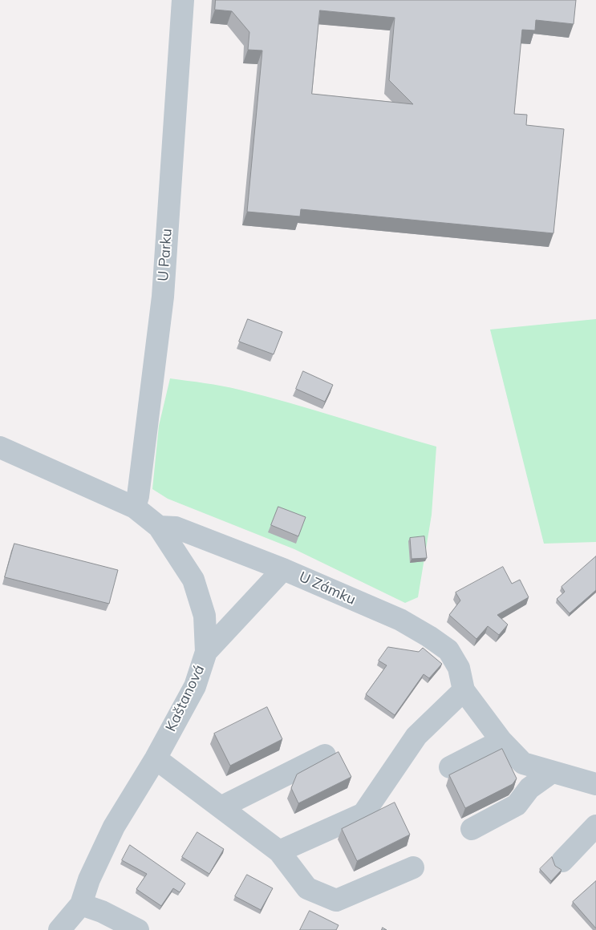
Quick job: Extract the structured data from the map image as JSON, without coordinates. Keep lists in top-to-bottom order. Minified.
{"streets":{"street":["U Parku","U Zámku","Kaštanová"]},"crossings":[["U Parku","Kaštanová"],["U Zámku","Kaštanová"]]}
